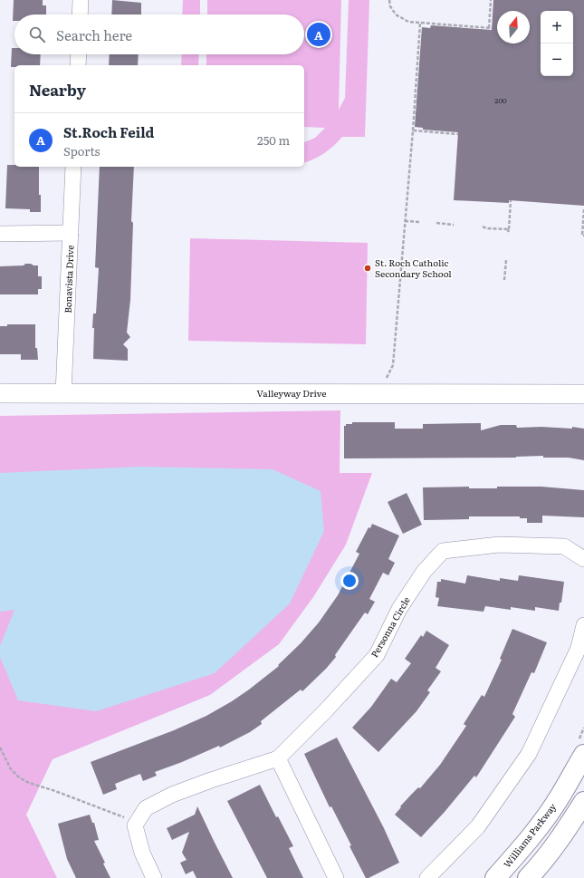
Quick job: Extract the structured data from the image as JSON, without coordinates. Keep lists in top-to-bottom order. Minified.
{"streets":{"main road":["Williams Parkway"],"street":["Bonavista Drive","Valleyway Drive","Personna Circle"]},"crossings":[["Bonavista Drive","Valleyway Drive"]],"places":["St. Roch Catholic Secondary School"],"house_numbers":["200"],"north":"top","page":{"map_buttons":["+","−"],"search":"Search here","pins":"A","heading":"Nearby","list":[{"mark":"A","name":"St.Roch Feild","note":"Sports","value":"250 m"}]}}
